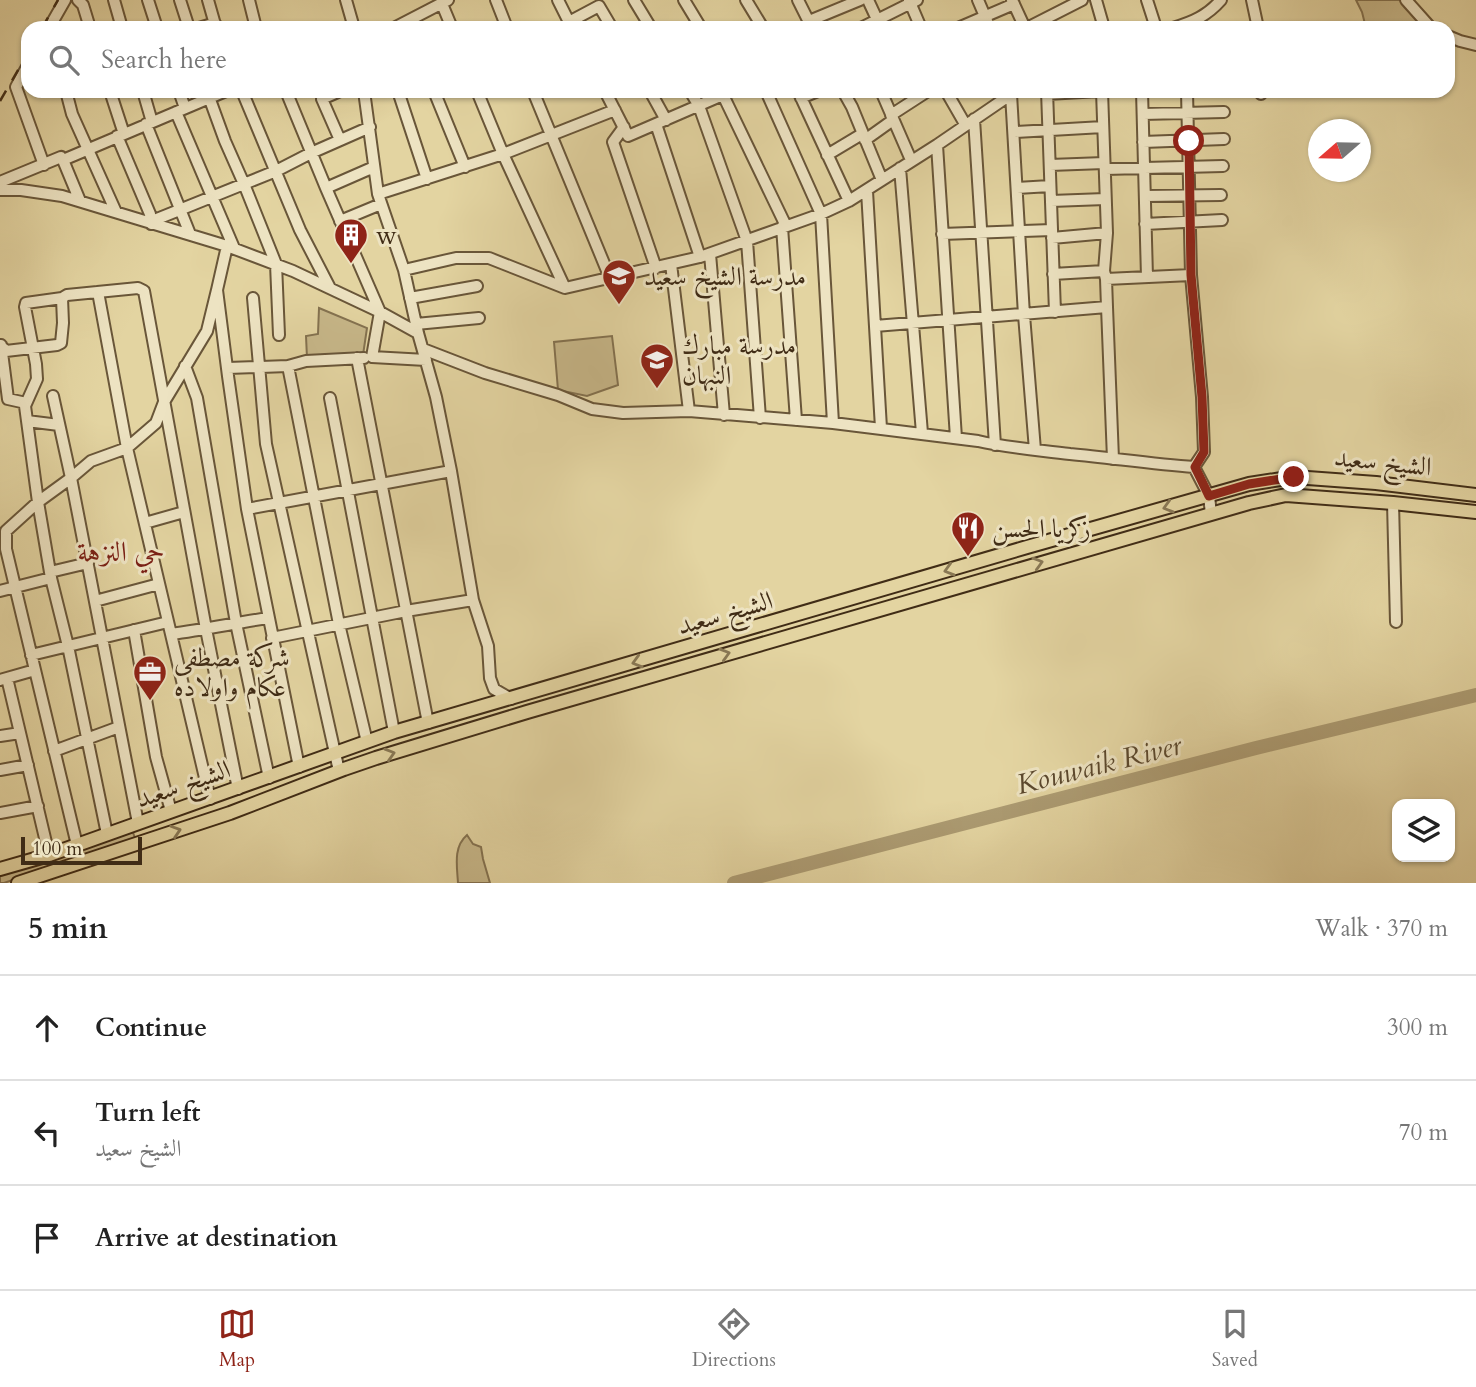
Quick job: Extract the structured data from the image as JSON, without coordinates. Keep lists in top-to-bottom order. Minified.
{"streets":{"main road":["الشيخ سعيد"]},"districts":["حي النزهة"],"water":["Kouwaik River"],"places":{"building":["w"],"school or university":["مدرسة الشيخ سعيد","مدرسة مبارك النبهان"],"restaurant":["زكريا الحسن"],"office":["شركة مصطفى عكام واولاده"]},"scale_bar":"100 m","north":"left","page":{"search":"Search here","scale":"100 m","heading":["5 min","Walk · 370 m"],"list":[["Continue","300 m"],["Turn left","الشيخ سعيد","70 m"],"Arrive at destination"],"nav":["Map","Directions","Saved"]}}
